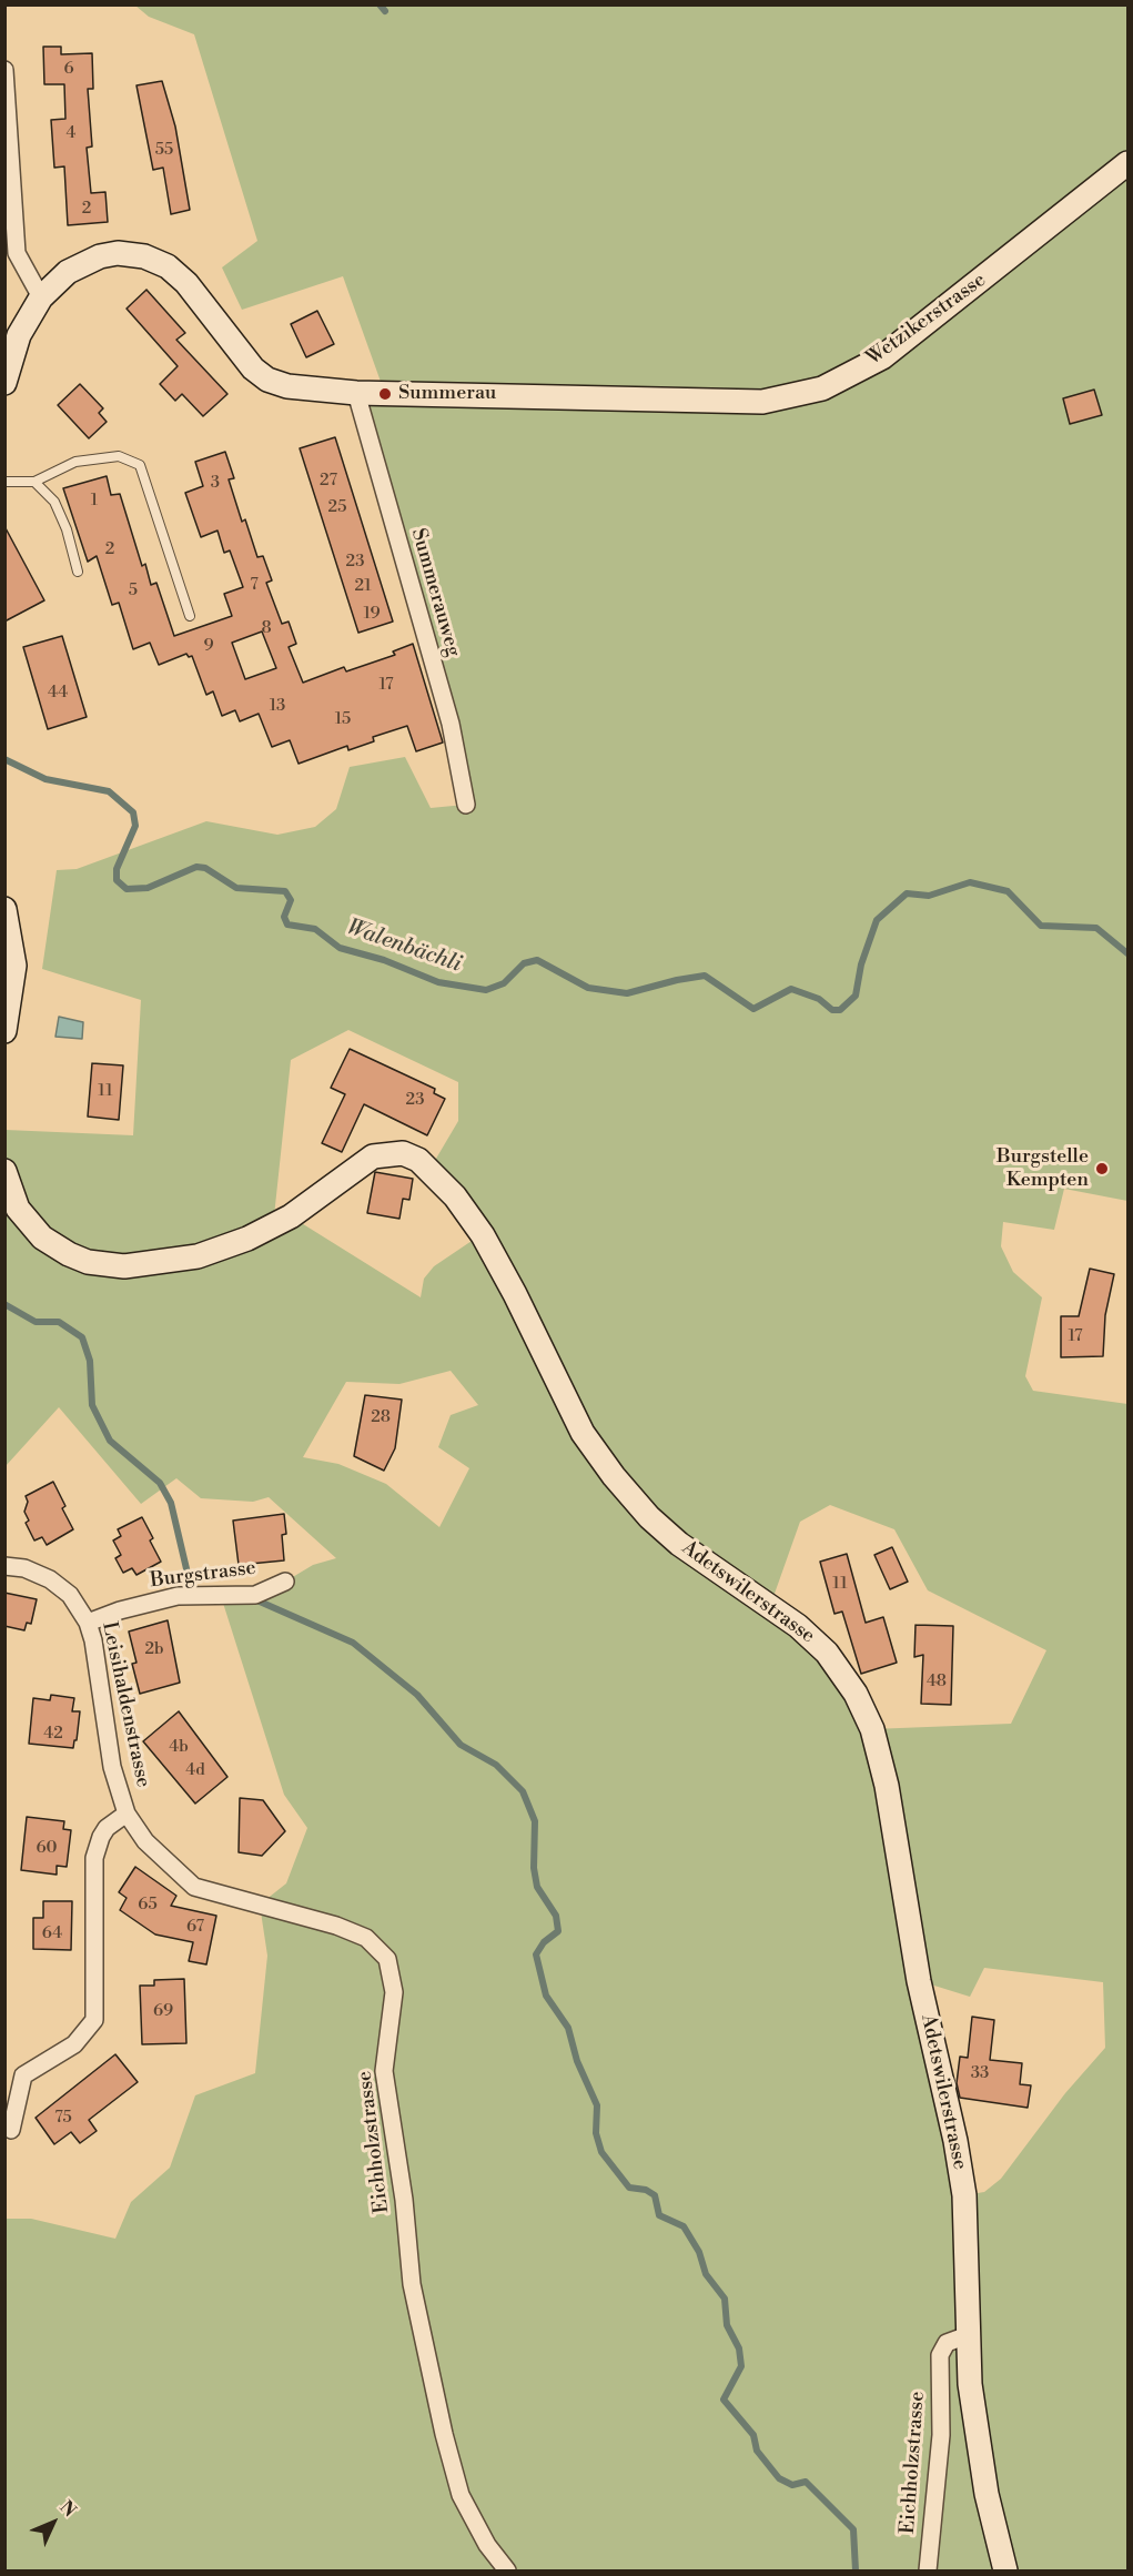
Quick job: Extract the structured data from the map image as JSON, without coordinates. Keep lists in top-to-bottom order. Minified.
{"streets":{"street":["Wetzikerstrasse","Summerauweg","Burgstrasse","Adetswilerstrasse","Leisihaldenstrasse","Eichholzstrasse"]},"crossings":[["Wetzikerstrasse","Summerauweg"],["Burgstrasse","Leisihaldenstrasse"],["Adetswilerstrasse","Eichholzstrasse"],["Leisihaldenstrasse","Eichholzstrasse"]],"water":["Walenbächli"],"places":["Summerau","Burgstelle Kempten"],"house_numbers":["6","4","55","2","27","3","1","25","2","23","7","21","5","19","8","9","17","44","13","15","11","23","17","28","11","2b","48","42","4b","4d","60","65","67","64","69","33","75"],"north":"top right"}
